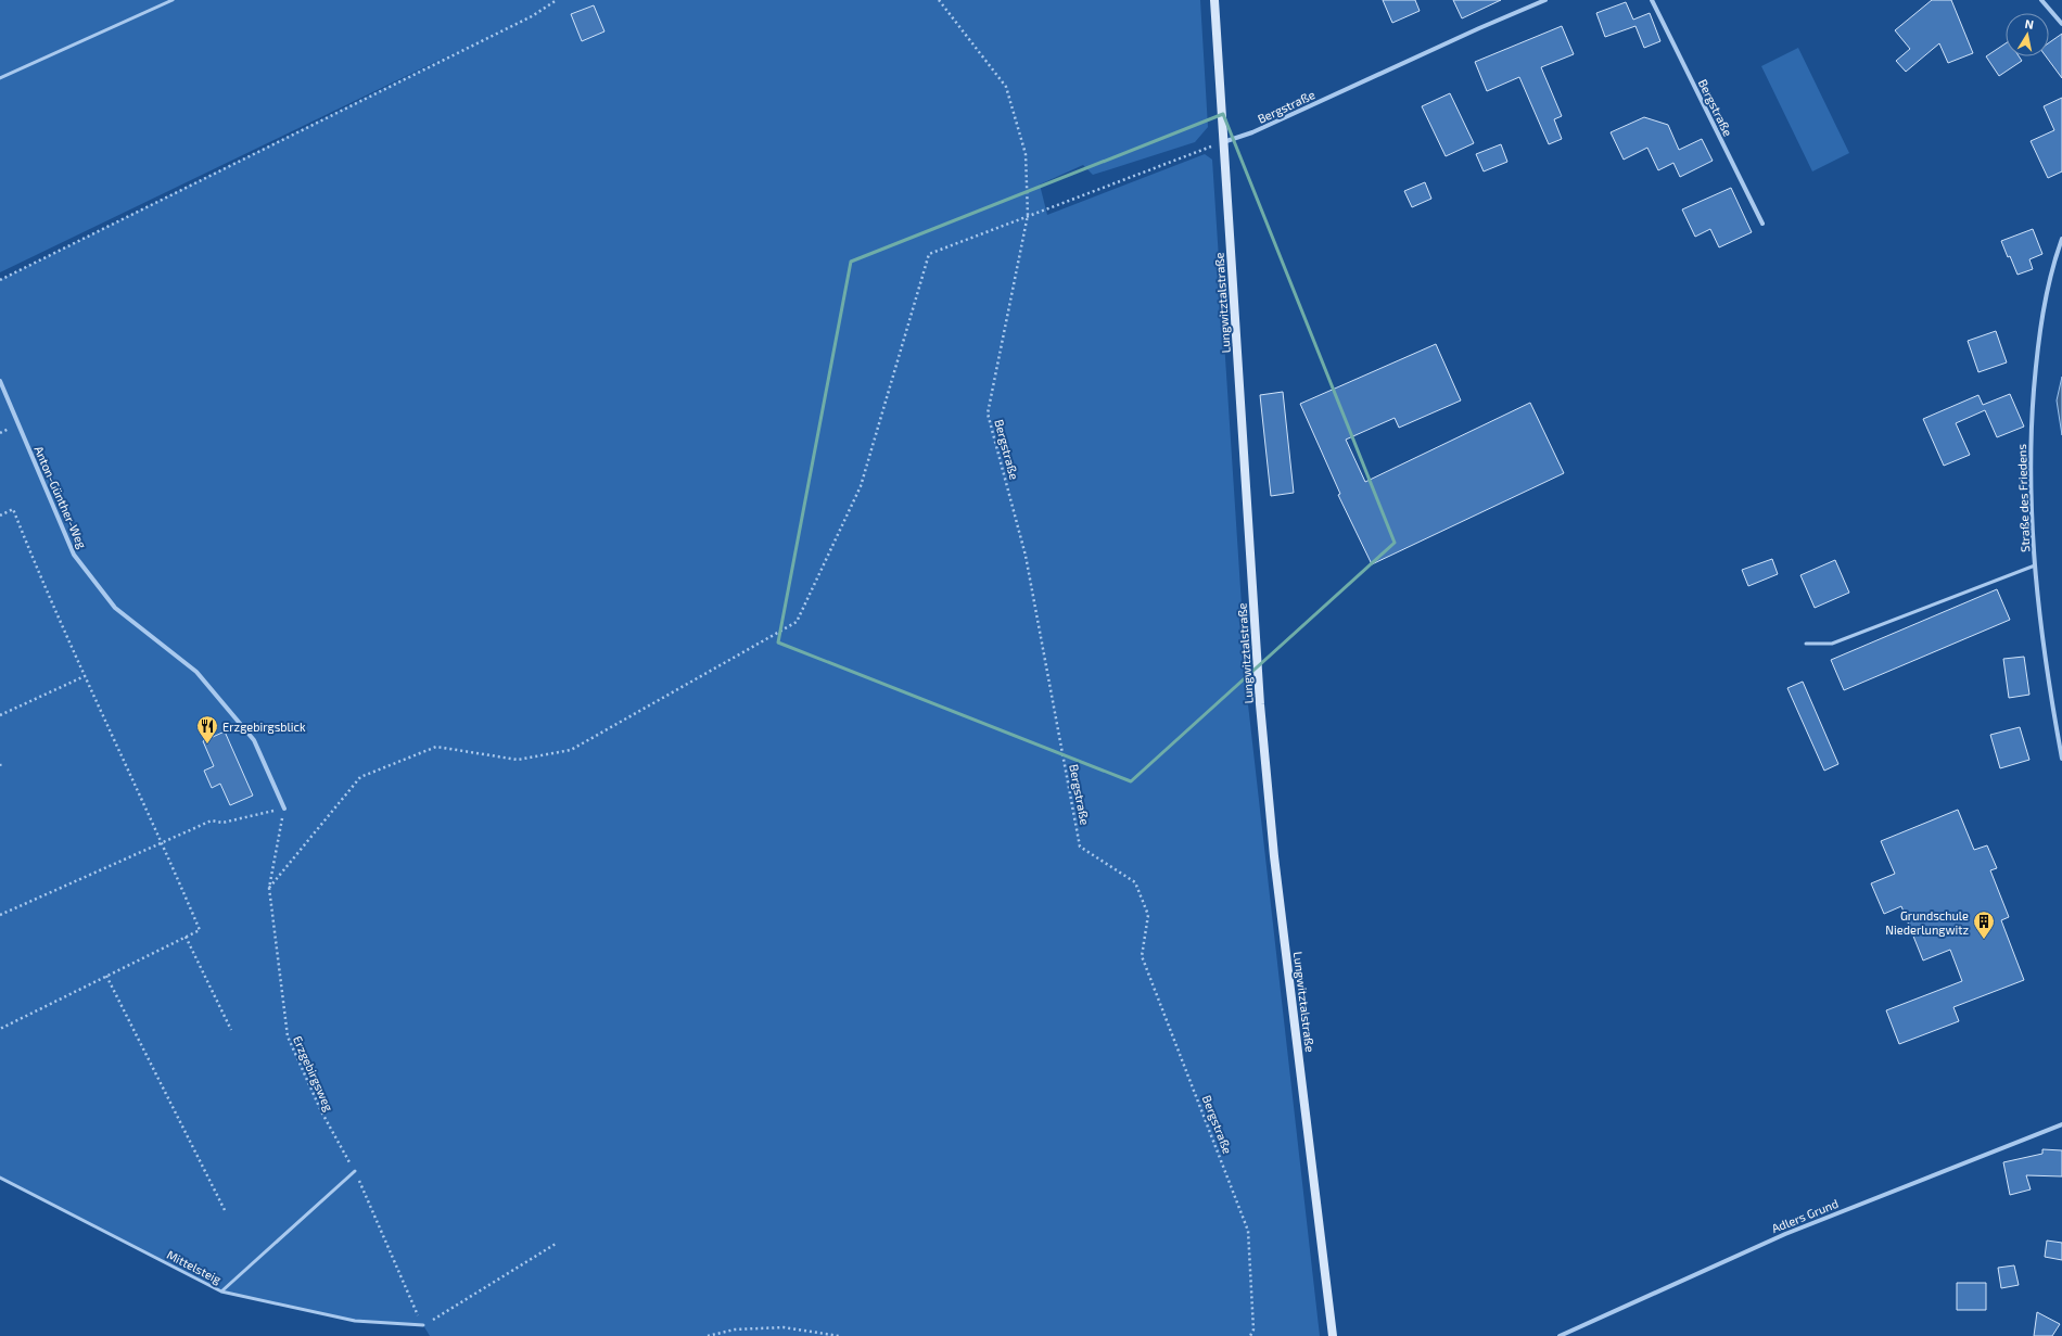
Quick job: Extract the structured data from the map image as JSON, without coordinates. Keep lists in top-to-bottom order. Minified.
{"streets":{"main road":["Lungwitztalstraße"],"street":["Bergstraße","Anton-Günther-Weg","Straße des Friedens","Adlers Grund"],"lane":["Mittelsteig"],"path":["Erzgebirgsweg"]},"crossings":[["Bergstraße","Lungwitztalstraße"],["Anton-Günther-Weg","Erzgebirgsweg"],["Erzgebirgsweg","Mittelsteig"]],"places":{"restaurant":["Erzgebirgsblick"],"building":["Grundschule Niederlungwitz"]},"north":"top"}
